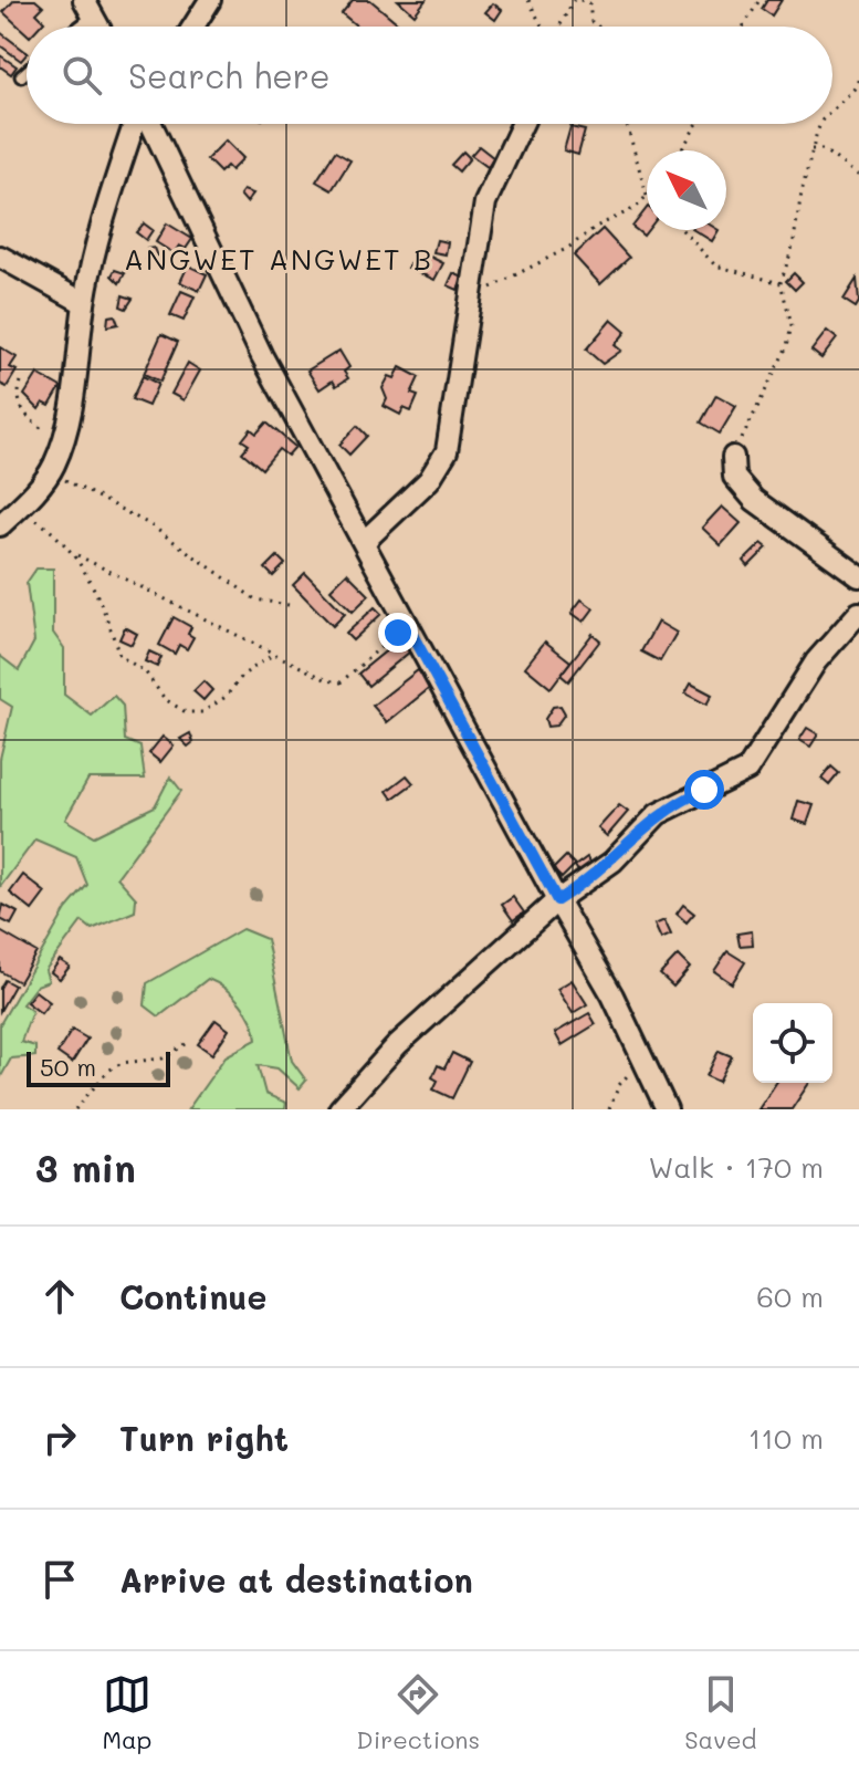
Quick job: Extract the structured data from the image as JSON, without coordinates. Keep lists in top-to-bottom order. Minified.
{"districts":["ANGWET ANGWET B"],"scale_bar":"50 m","north":"top left","page":{"search":"Search here","scale":"50 m","heading":["3 min","Walk · 170 m"],"list":[["Continue","60 m"],["Turn right","110 m"],"Arrive at destination"],"nav":["Map","Directions","Saved"]}}
